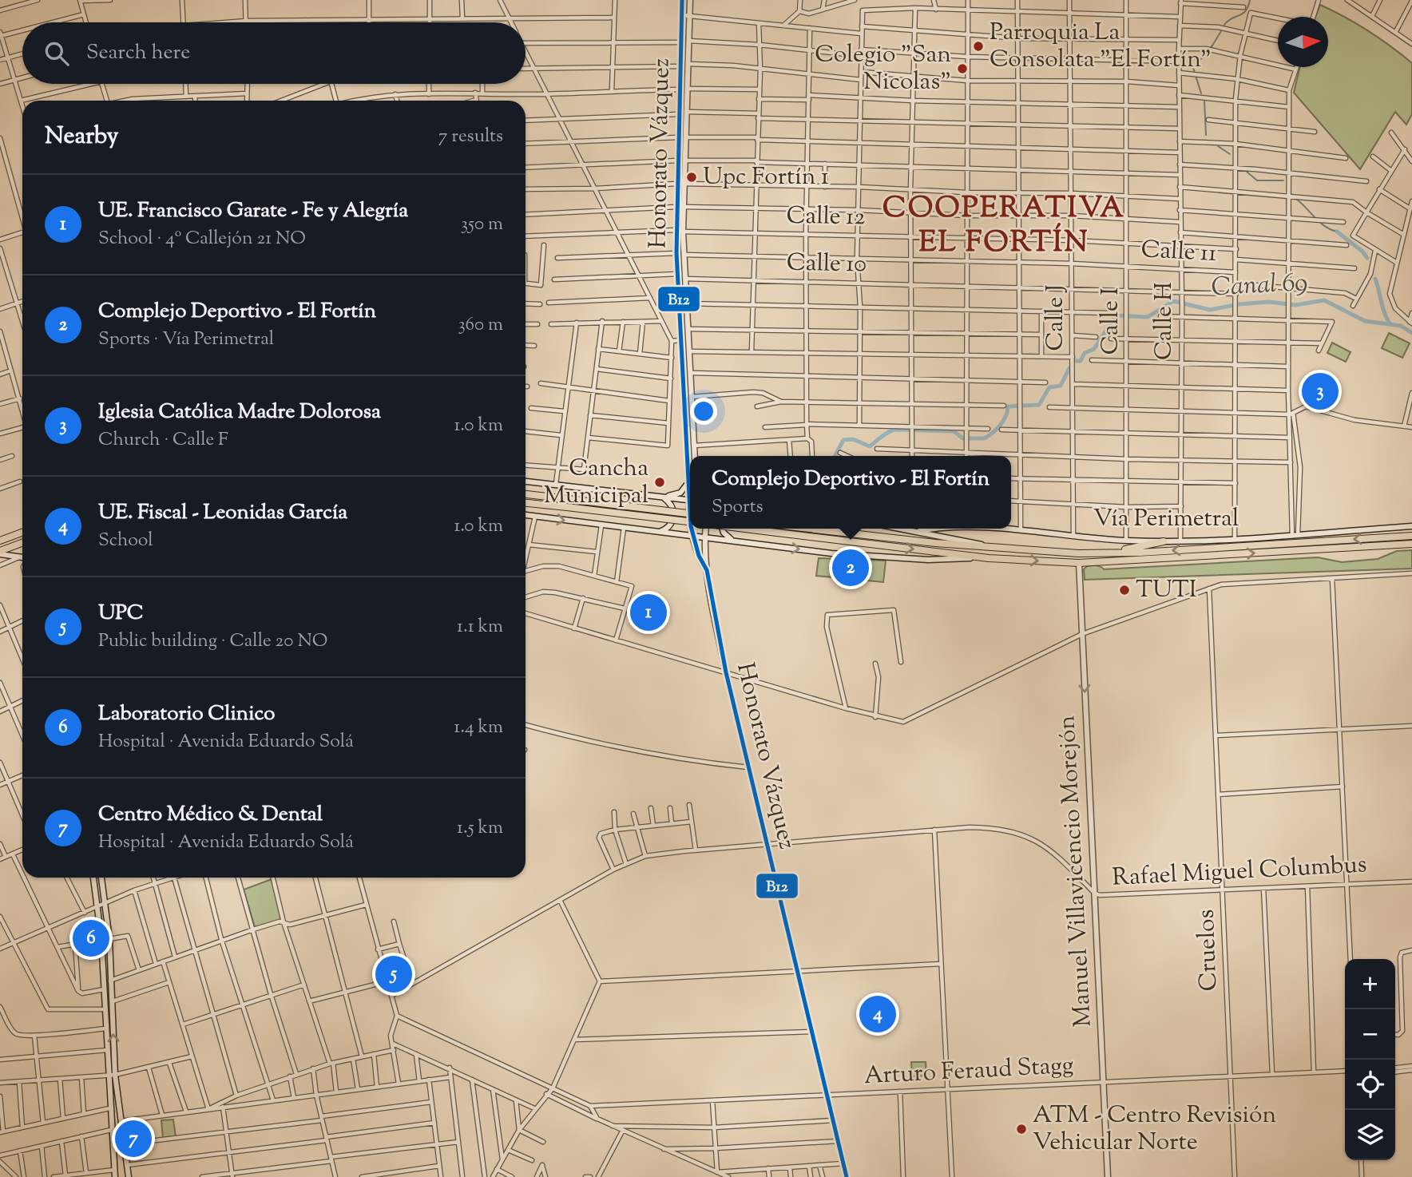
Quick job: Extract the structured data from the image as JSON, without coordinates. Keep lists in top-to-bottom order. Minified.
{"streets":{"highway":["Vía Perimetral"],"street":["Honorato Vázquez","Calle 12","Calle 11","Calle 10","Calle J","Calle I","Calle H","Manuel Villavicencio Morejón","Rafael Miguel Columbus","Cruelos","Arturo Feraud Stagg"]},"crossings":[["Honorato Vázquez","Calle 12"],["Honorato Vázquez","Calle 11"],["Honorato Vázquez","Calle 10"],["Honorato Vázquez","Vía Perimetral"],["Honorato Vázquez","Rafael Miguel Columbus"],["Honorato Vázquez","Arturo Feraud Stagg"],["Calle 12","Calle J"],["Calle 12","Calle I"],["Calle 12","Calle H"],["Calle 11","Calle J"],["Calle 11","Calle I"],["Calle 11","Calle H"],["Calle 10","Calle J"],["Calle 10","Calle I"],["Calle 10","Calle H"],["Calle J","Vía Perimetral"],["Calle I","Vía Perimetral"],["Calle H","Vía Perimetral"],["Vía Perimetral","Manuel Villavicencio Morejón"],["Manuel Villavicencio Morejón","Rafael Miguel Columbus"],["Manuel Villavicencio Morejón","Arturo Feraud Stagg"],["Rafael Miguel Columbus","Cruelos"],["Cruelos","Arturo Feraud Stagg"]],"one_way":["Manuel Villavicencio Morejón"],"districts":["COOPERATIVA EL FORTÍN"],"water":["Canal 69"],"places":["Parroquia La Consolata \"El Fortín\"","Colegio \"San Nicolas\"","Upc Fortín 1","Cancha Municipal","TUTI","ATM - Centro Revisión Vehicular Norte"],"lines":["transit line B12"],"north":"right","page":{"search":"Search here","heading":["Nearby","7 results"],"list":[{"mark":"1","name":"UE. Francisco Garate - Fe y Alegría","note":"School · 4º Callejón 21 NO","value":"350 m"},{"mark":"2","name":"Complejo Deportivo - El Fortín","note":"Sports · Vía Perimetral","value":"360 m"},{"mark":"3","name":"Iglesia Católica Madre Dolorosa","note":"Church · Calle F","value":"1.0 km"},{"mark":"4","name":"UE. Fiscal - Leonidas García","note":"School","value":"1.0 km"},{"mark":"5","name":"UPC","note":"Public building · Calle 20 NO","value":"1.1 km"},{"mark":"6","name":"Laboratorio Clinico","note":"Hospital · Avenida Eduardo Solá","value":"1.4 km"},{"mark":"7","name":"Centro Médico & Dental","note":"Hospital · Avenida Eduardo Solá","value":"1.5 km"}],"pins":["3","2","1","6","5","4","7"],"popup":["Complejo Deportivo - El Fortín","Sports"],"map_buttons":["+","−"]}}
